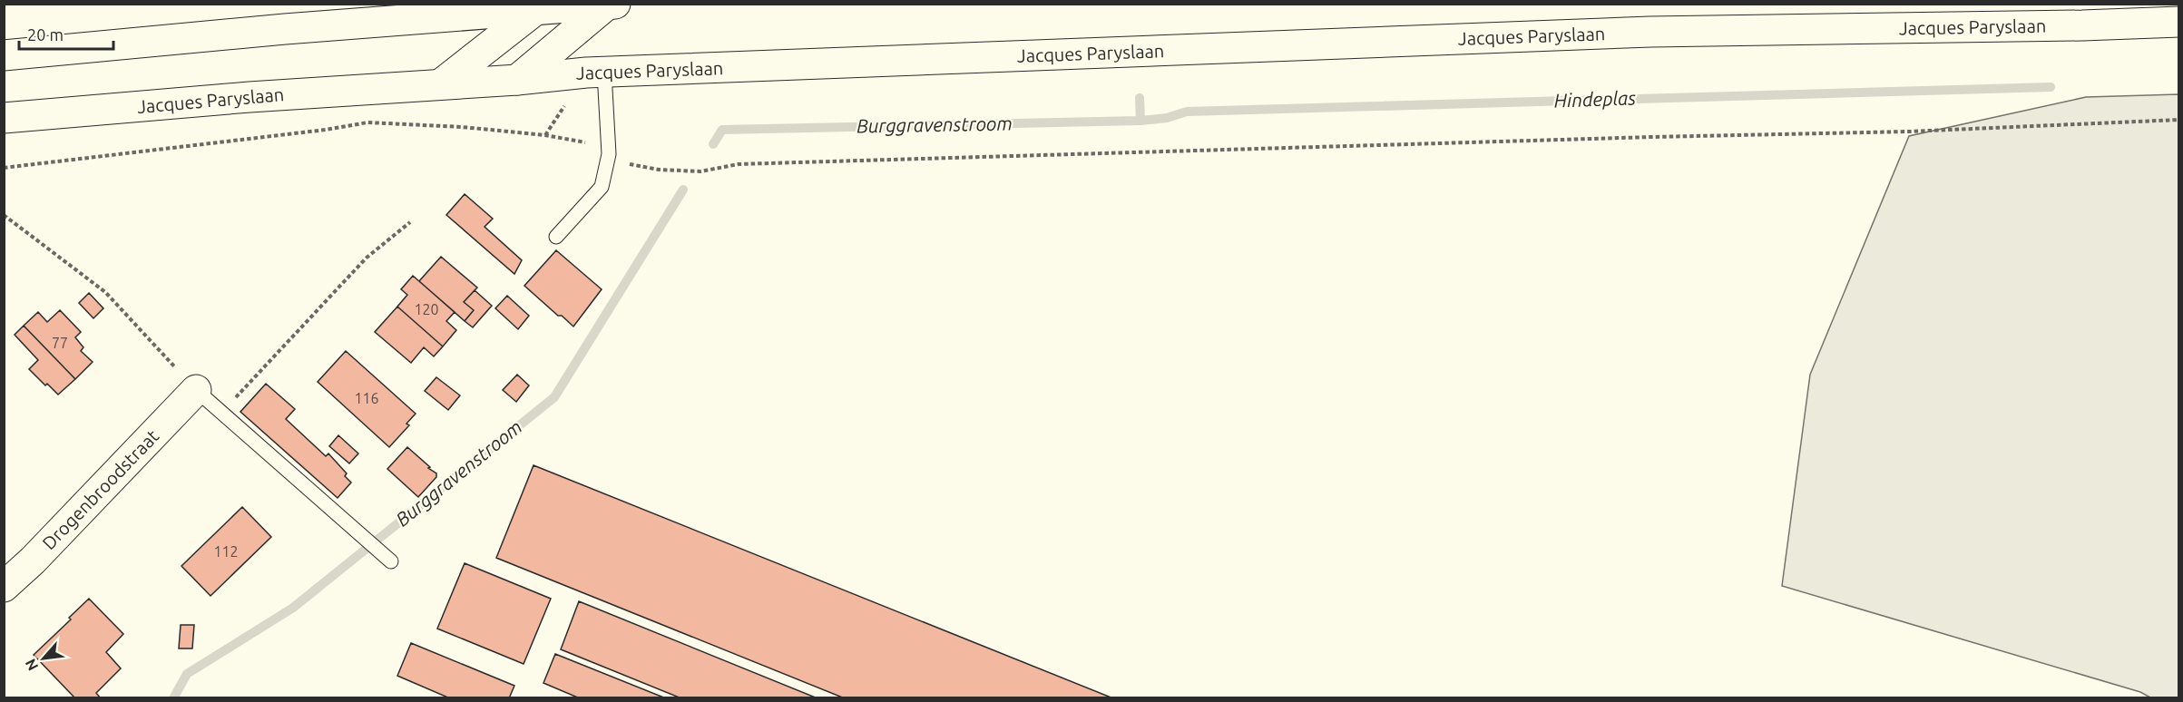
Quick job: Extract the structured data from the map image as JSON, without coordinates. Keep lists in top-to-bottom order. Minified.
{"streets":{"main road":["Jacques Paryslaan","Drogenbroodstraat"]},"water":["Hindeplas","Burggravenstroom"],"house_numbers":["120","77","116","112"],"scale_bar":"20 m","north":"bottom left"}
